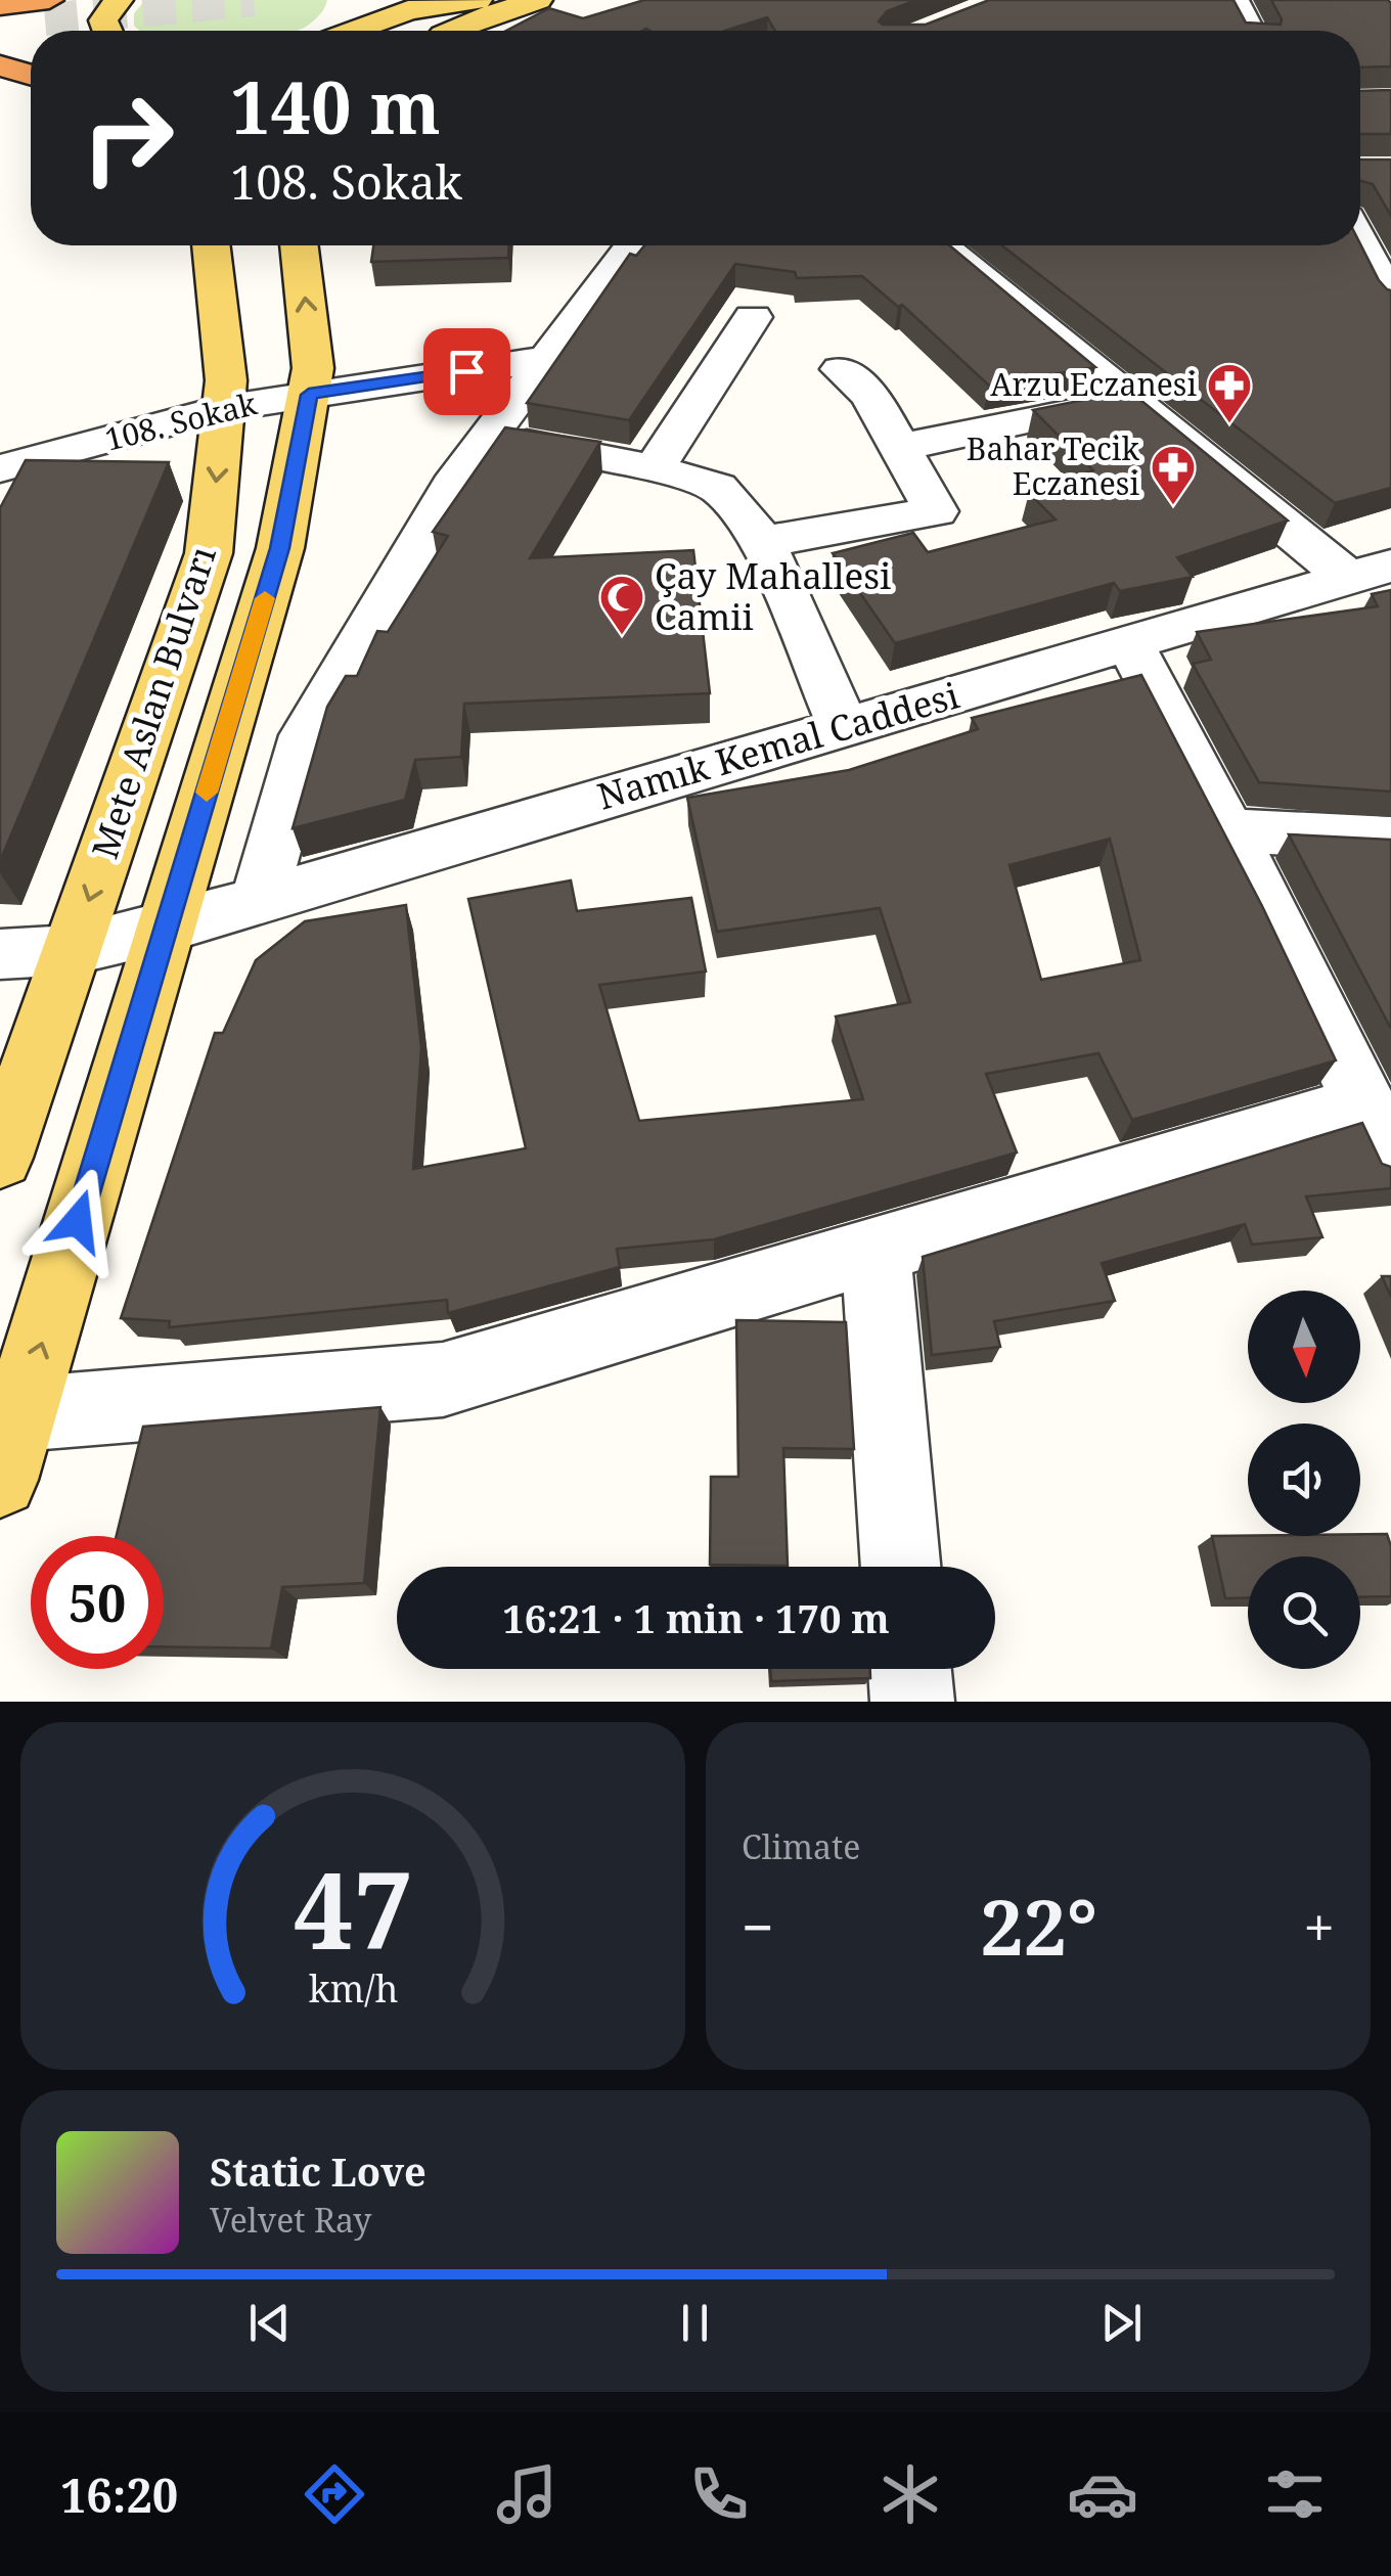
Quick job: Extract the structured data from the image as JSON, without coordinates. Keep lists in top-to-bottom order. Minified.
{"streets":{"main road":["Mete Aslan Bulvarı"],"street":["108. Sokak","Namık Kemal Caddesi"]},"crossings":[["108. Sokak","Mete Aslan Bulvarı"],["Mete Aslan Bulvarı","Namık Kemal Caddesi"]],"places":{"pharmacy":["Arzu Eczanesi","Bahar Tecik Eczanesi"],"mosque":["Çay Mahallesi Camii"]},"north":"bottom","page":{"turn":["140 m","108. Sokak"],"limit":"50","trip":"16:21 · 1 min · 170 m","tile":"Climate","heat":["−","22°","+"],"song":["Static Love","Velvet Ray"],"tabs":"16:20","gauge":["47","km/h"]}}
